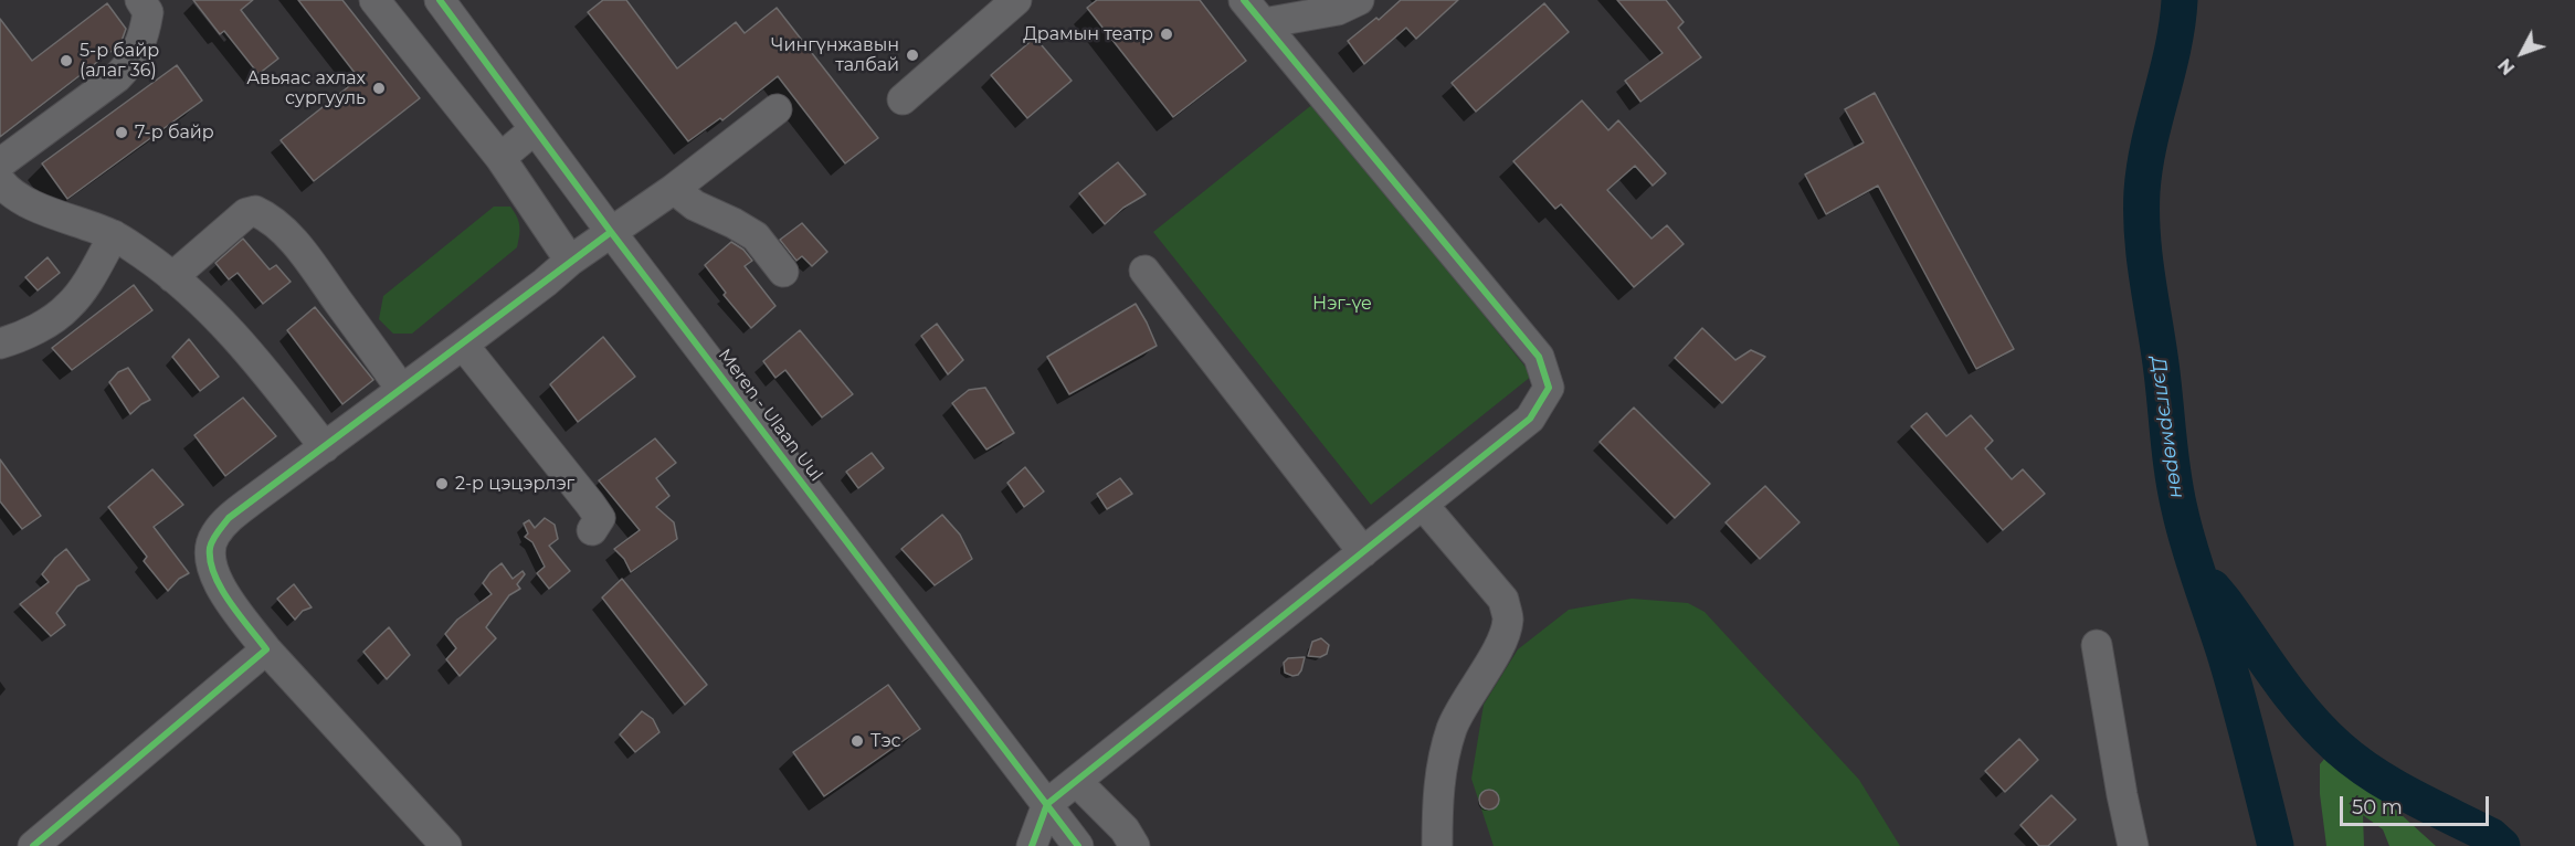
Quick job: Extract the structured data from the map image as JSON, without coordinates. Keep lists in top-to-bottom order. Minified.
{"streets":{"street":["Meren - Ulaan Uul"]},"water":["Дэлгэрмөрөн"],"parks":["Нэг-үе"],"places":["Драмын театр","Чингүнжавын талбай","5-р байр (алаг 36)","Авьяас ахлах сургууль","7-р байр","2-р цэцэрлэг","Тэс"],"scale_bar":"50 m","north":"bottom left"}
